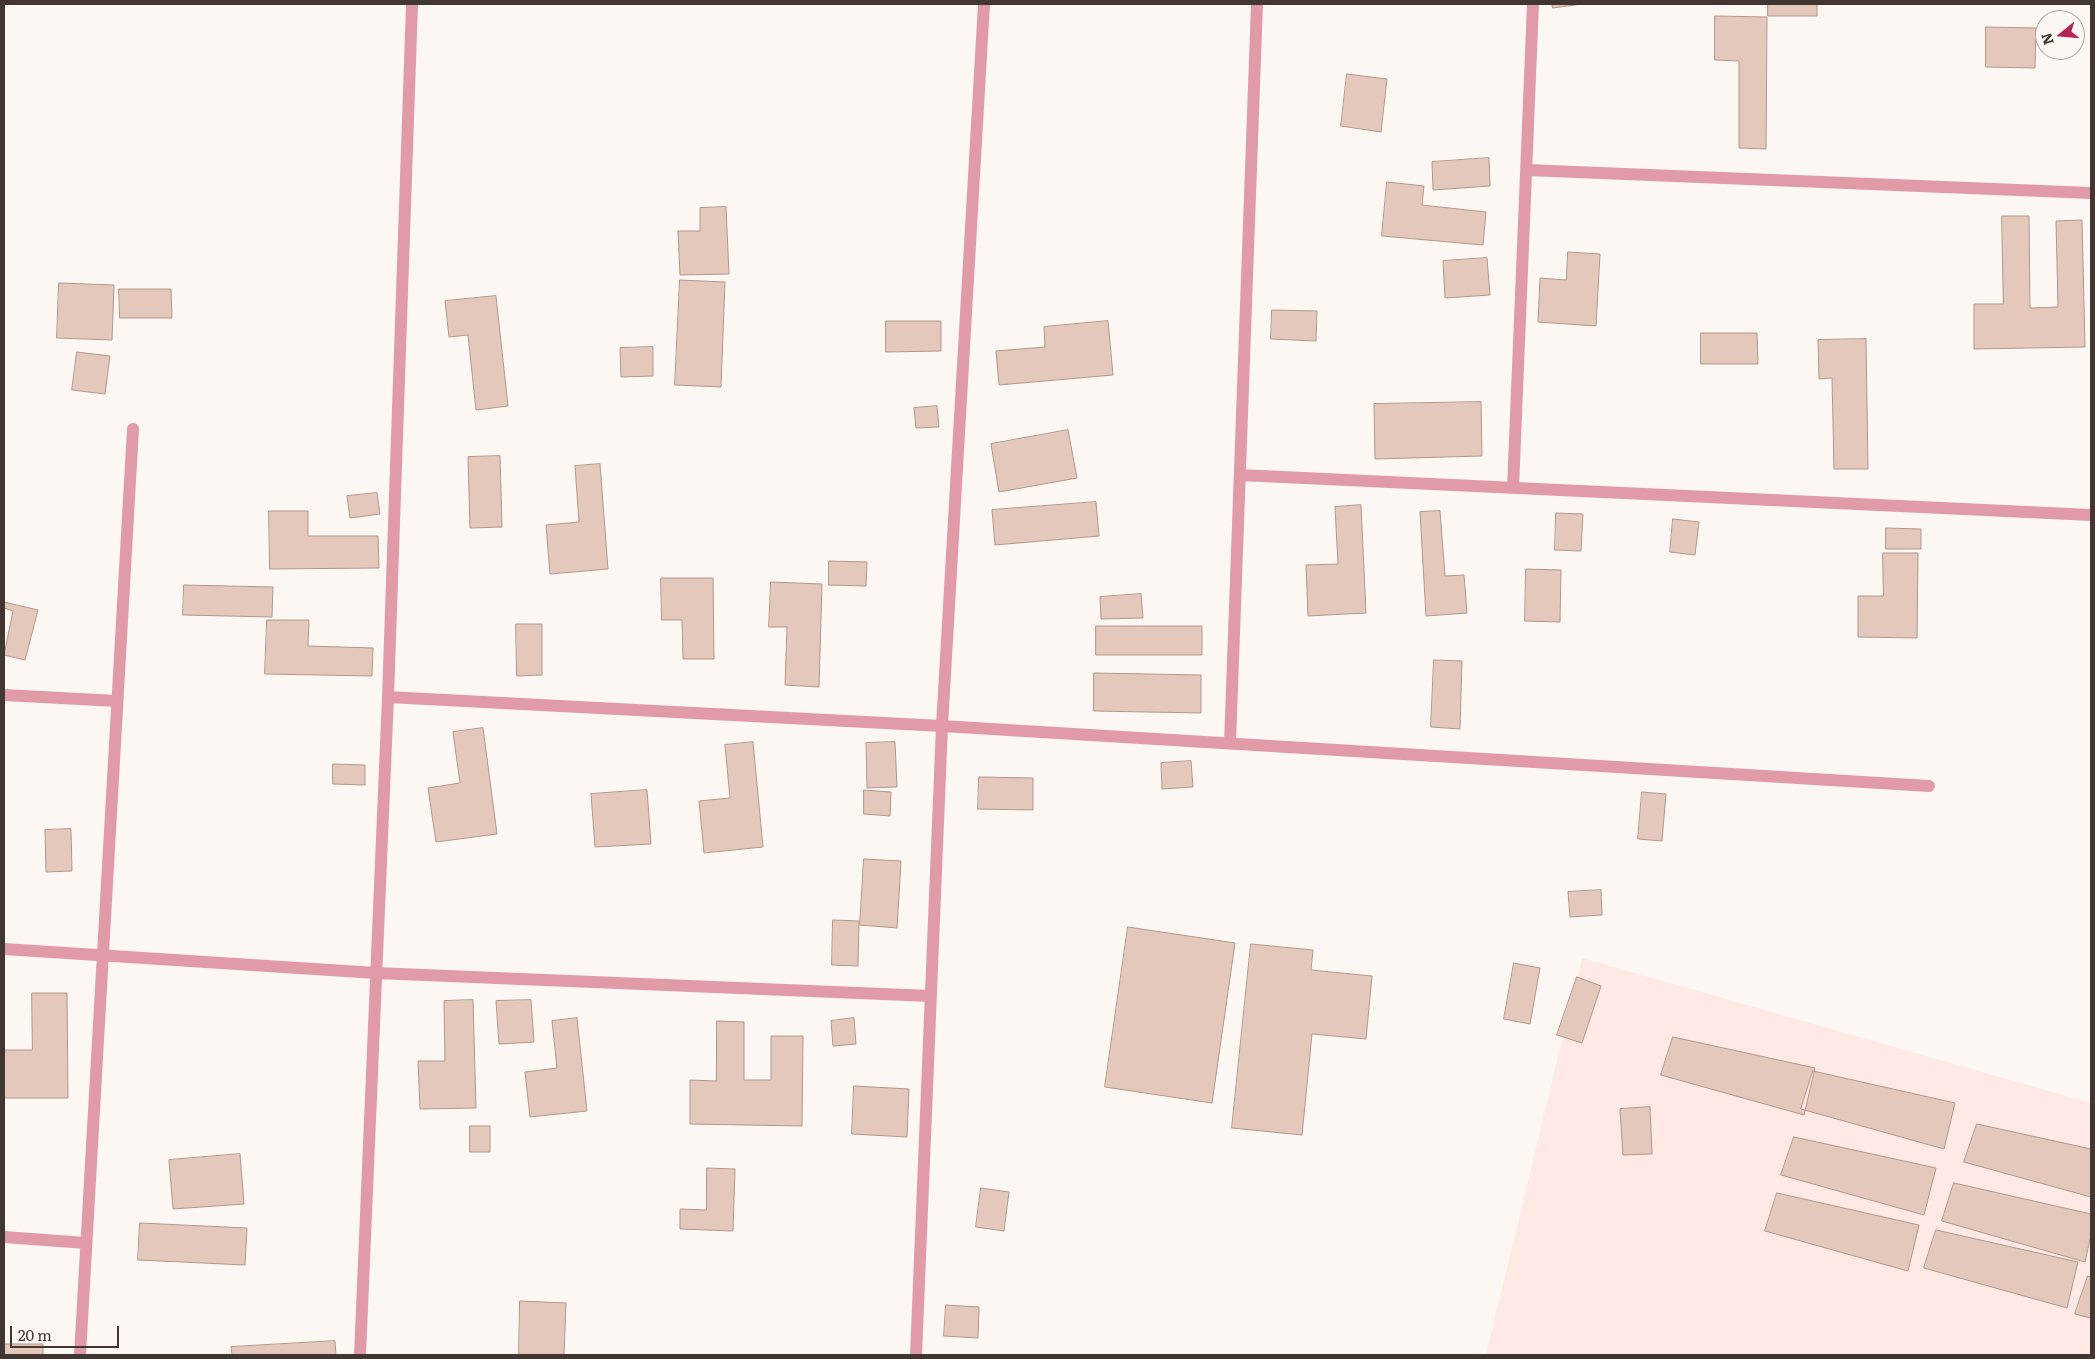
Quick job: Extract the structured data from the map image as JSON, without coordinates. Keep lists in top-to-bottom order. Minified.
{"scale_bar":"20 m","north":"left"}
